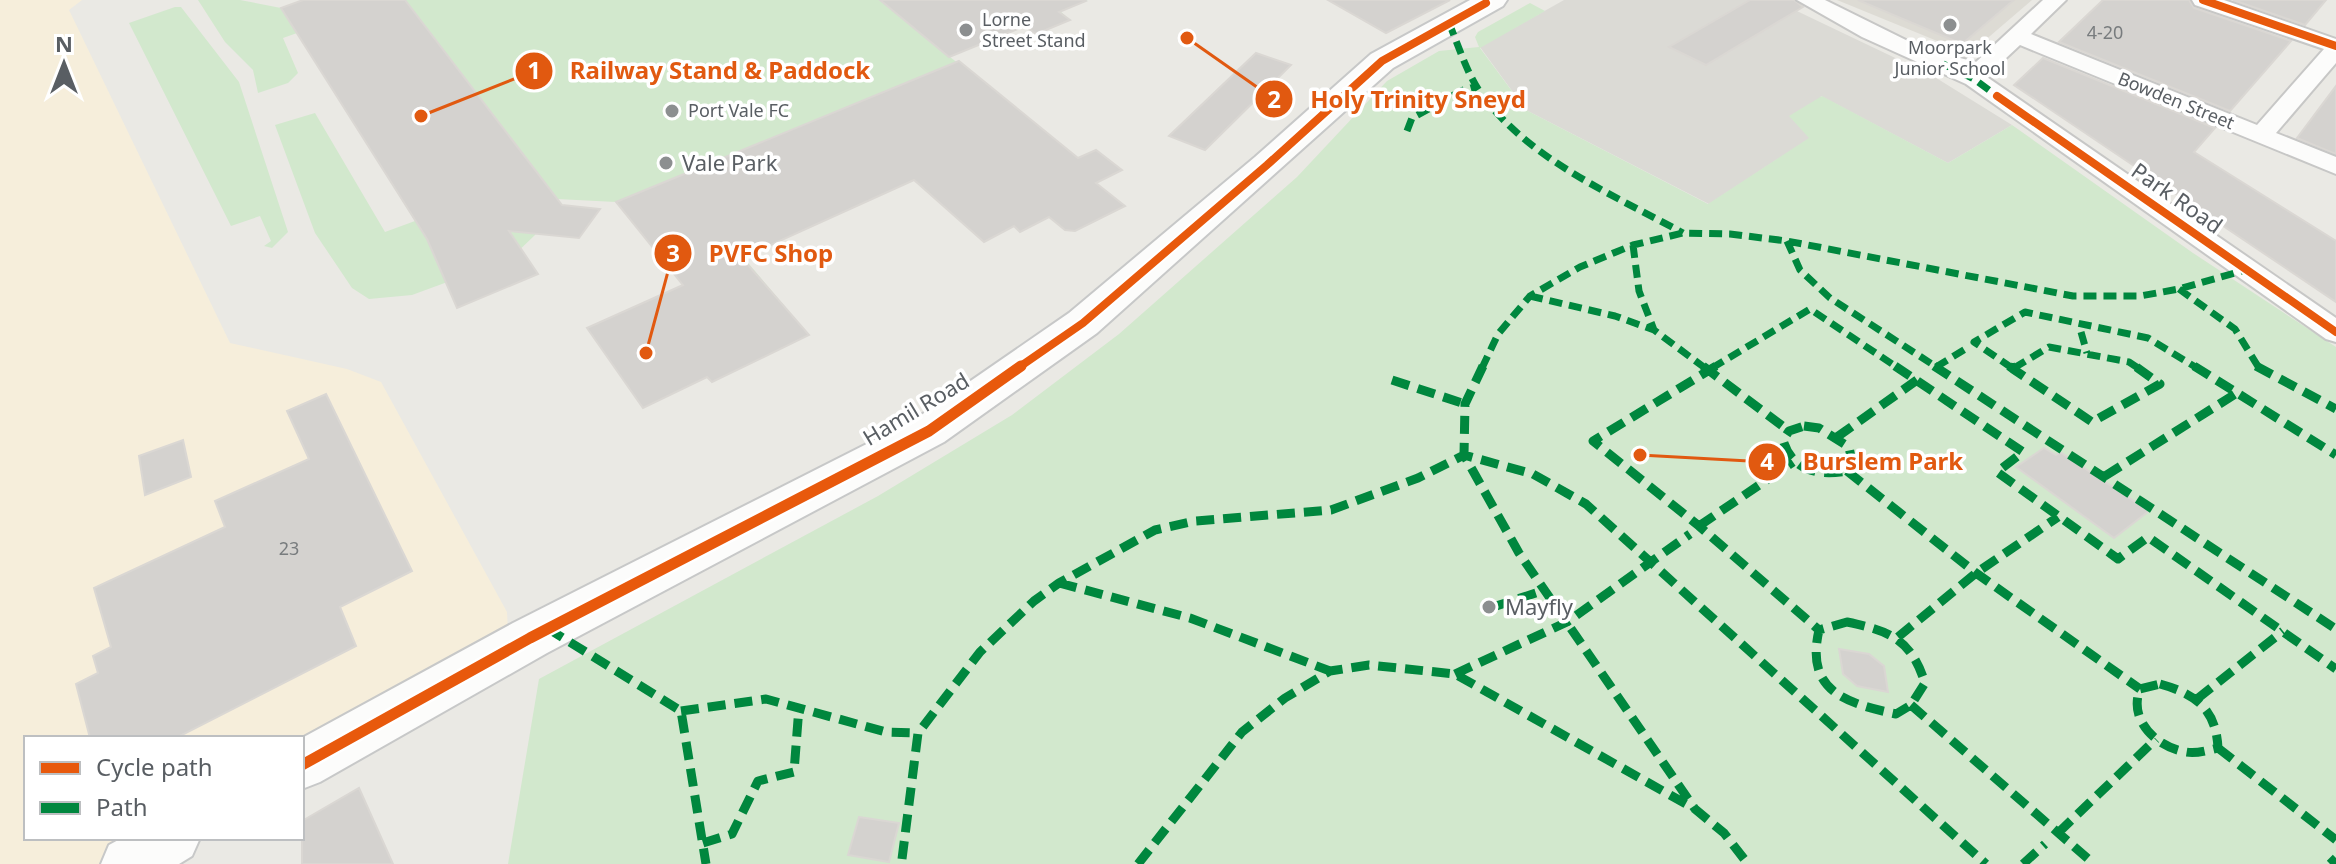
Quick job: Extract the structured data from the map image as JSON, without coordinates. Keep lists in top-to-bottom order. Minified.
{"streets":{"street":["Bowden Street","Park Road","Hamil Road"]},"crossings":[["Bowden Street","Park Road"]],"places":["Moorpark Junior School","Lorne Street Stand","Holy Trinity Sneyd","Port Vale FC","Railway Stand & Paddock","Vale Park","PVFC Shop","Burslem Park","Mayfly"],"house_numbers":["4-20","23"],"legend":["Cycle path","Path"],"north":"top"}
